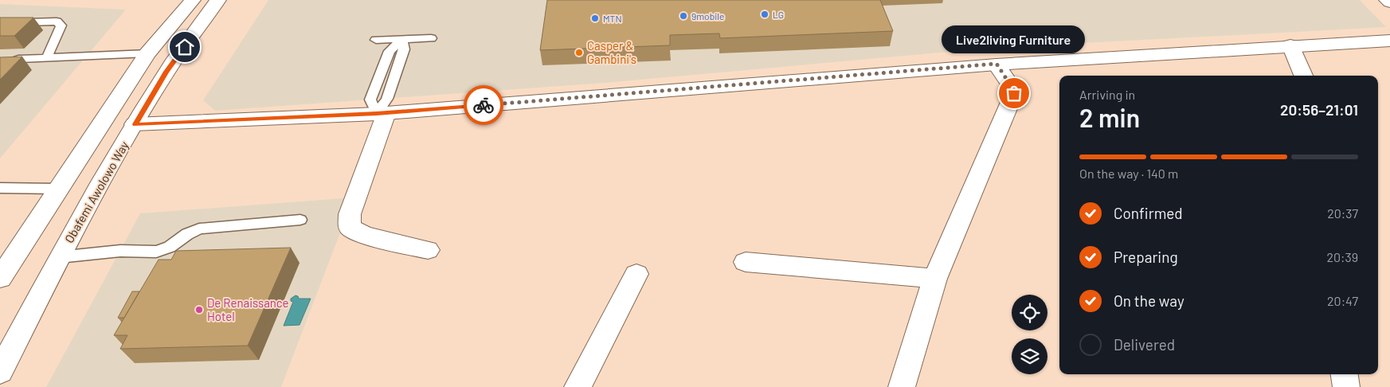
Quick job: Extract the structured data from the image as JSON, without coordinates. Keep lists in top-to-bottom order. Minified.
{"streets":{"street":["Obafemi Awolowo Way"]},"places":["LG","9mobile","MTN","Casper & Gambini's","Live2living Furniture","De Renaissance Hotel"],"page":{"bubble":"Live2living Furniture","heading":["2 min","Arriving in","20:56–21:01"],"bar":"On the way · 140 m","list":[["Confirmed","20:37"],["Preparing","20:39"],["On the way","20:47"],"Delivered"]}}
